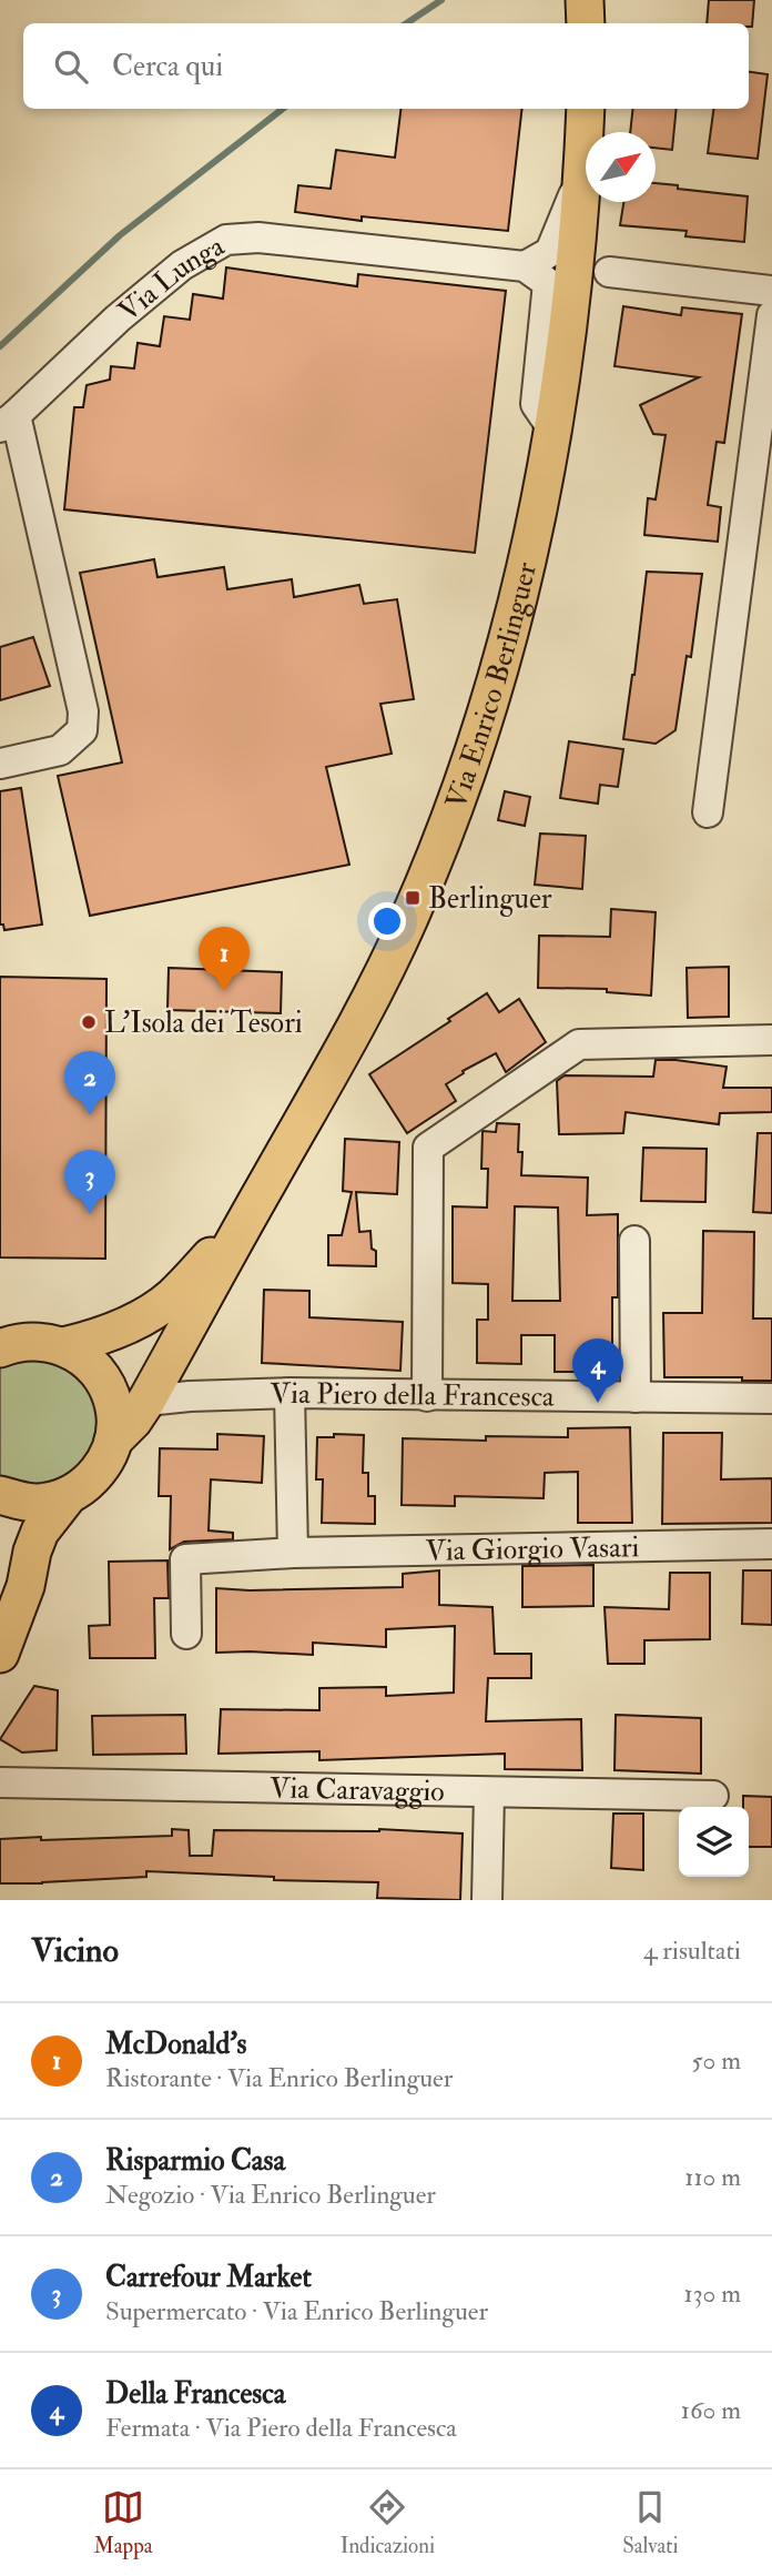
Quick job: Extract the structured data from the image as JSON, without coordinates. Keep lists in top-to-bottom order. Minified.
{"streets":{"main road":["Via Enrico Berlinguer"],"street":["Via Lunga","Via Piero della Francesca","Via Giorgio Vasari","Via Caravaggio"]},"places":{"transit":["Berlinguer"],"other":["L'Isola dei Tesori"]},"north":"top right","page":{"search":"Cerca qui","pins":["1","2","3","4"],"heading":["Vicino","4 risultati"],"list":[{"mark":"1","name":"McDonald's","note":"Ristorante · Via Enrico Berlinguer","value":"50 m"},{"mark":"2","name":"Risparmio Casa","note":"Negozio · Via Enrico Berlinguer","value":"110 m"},{"mark":"3","name":"Carrefour Market","note":"Supermercato · Via Enrico Berlinguer","value":"130 m"},{"mark":"4","name":"Della Francesca","note":"Fermata · Via Piero della Francesca","value":"160 m"}],"nav":["Mappa","Indicazioni","Salvati"]}}
